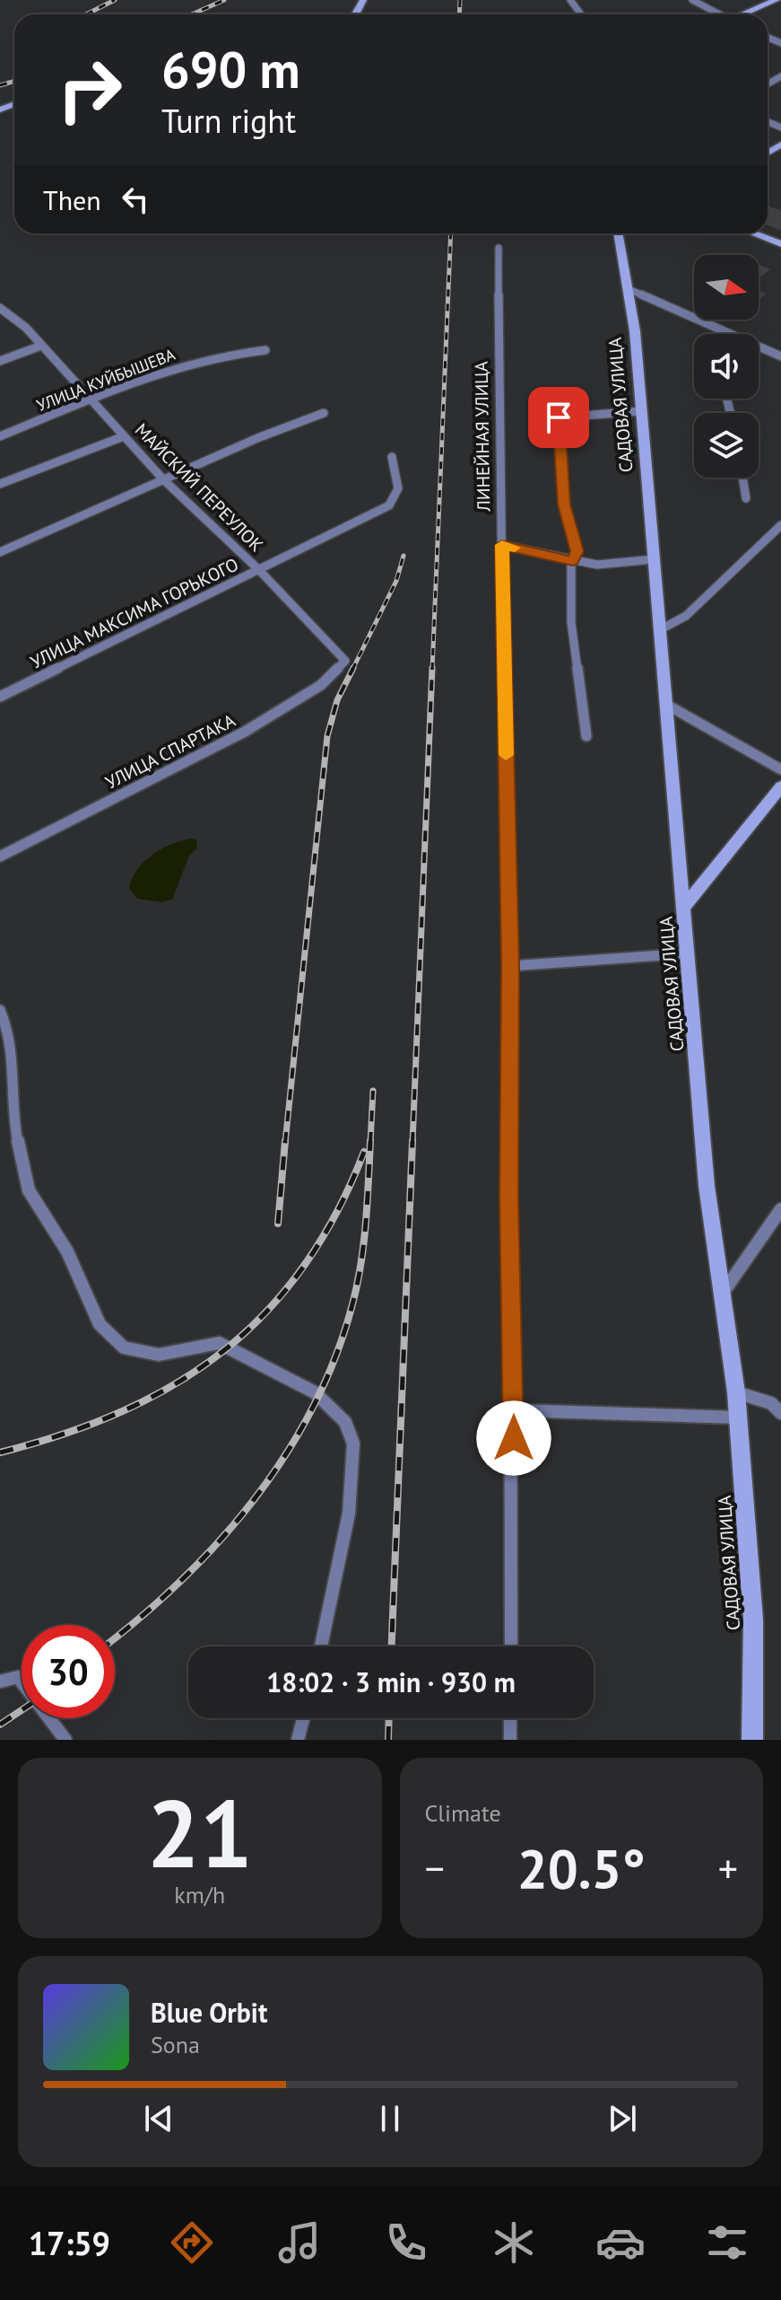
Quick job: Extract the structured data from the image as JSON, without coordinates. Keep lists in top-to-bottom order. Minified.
{"streets":{"street":["УЛИЦА КУЙБЫШЕВА","САДОВАЯ УЛИЦА","ЛИНЕЙНАЯ УЛИЦА","МАЙСКИЙ ПЕРЕУЛОК","УЛИЦА МАКСИМА ГОРЬКОГО","УЛИЦА СПАРТАКА"]},"crossings":[["УЛИЦА КУЙБЫШЕВА","МАЙСКИЙ ПЕРЕУЛОК"],["МАЙСКИЙ ПЕРЕУЛОК","УЛИЦА МАКСИМА ГОРЬКОГО"],["МАЙСКИЙ ПЕРЕУЛОК","УЛИЦА СПАРТАКА"]],"north":"right","page":{"turn":["690 m","Turn right"],"then":"Then","limit":"30","trip":"18:02 · 3 min · 930 m","tile":[["21","km/h"],"Climate"],"heat":["−","20.5°","+"],"song":["Blue Orbit","Sona"],"tabs":"17:59"}}
